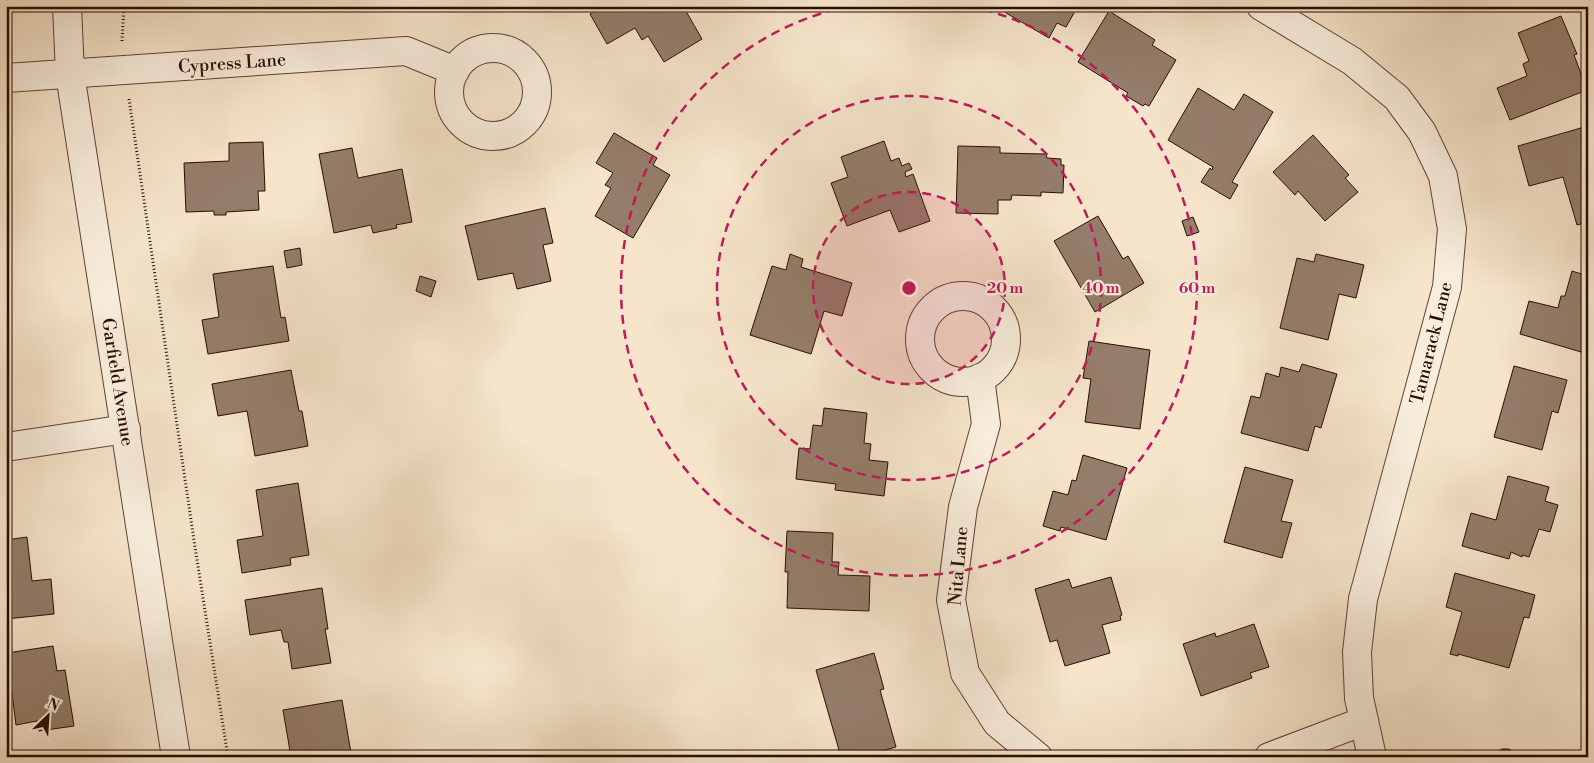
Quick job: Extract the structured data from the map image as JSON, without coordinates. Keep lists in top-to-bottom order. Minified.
{"streets":{"street":["Cypress Lane","Tamarack Lane","Garfield Avenue","Nita Lane"]},"crossings":[["Cypress Lane","Garfield Avenue"]],"north":"top right","rings":["20 m","40 m","60 m"]}
